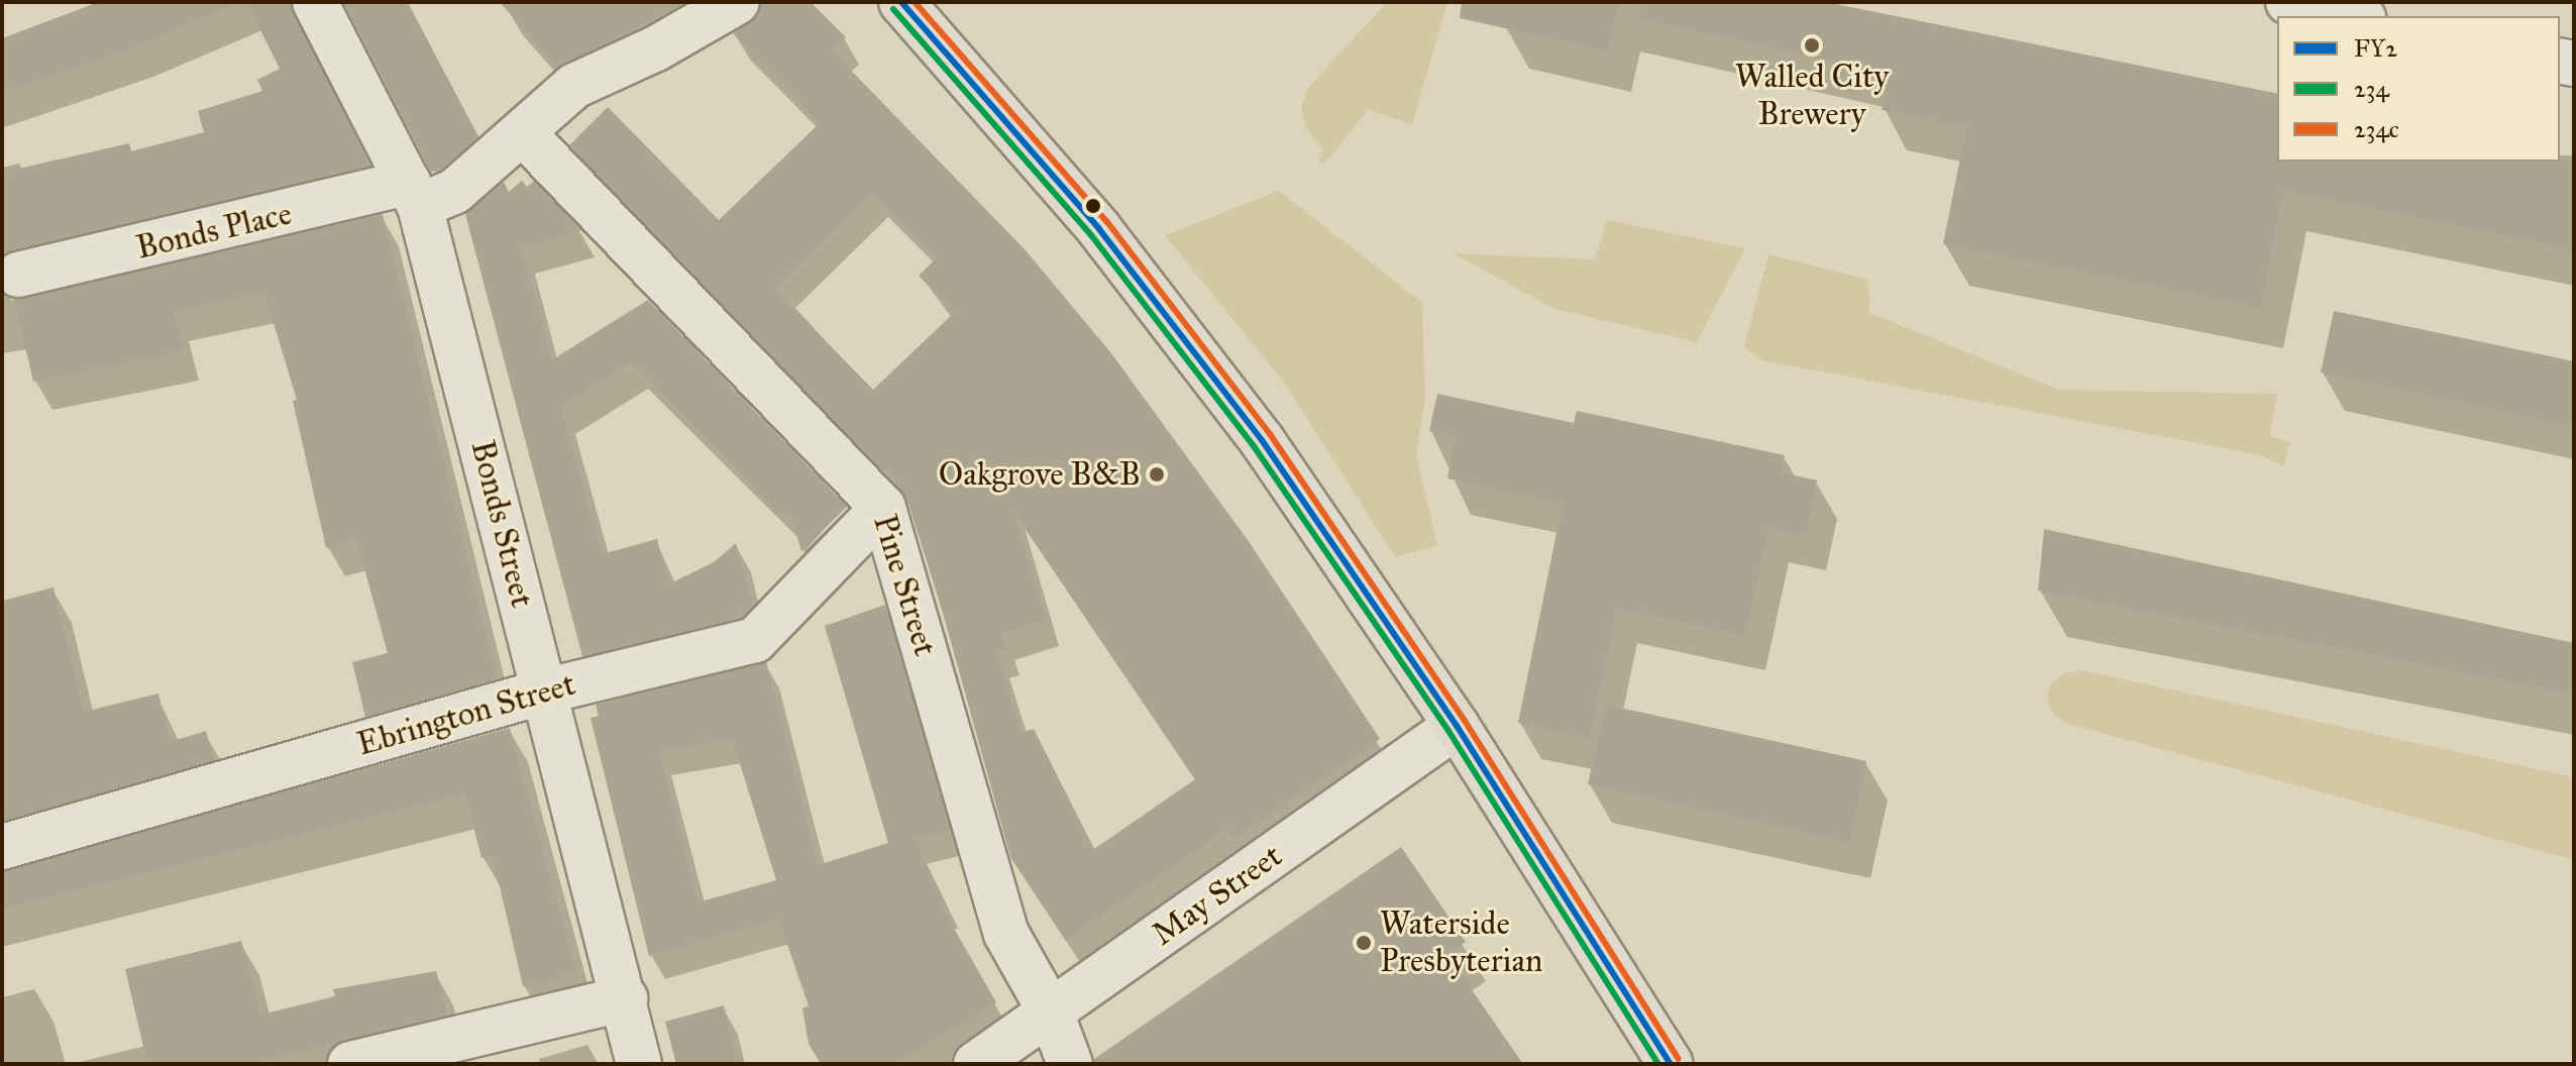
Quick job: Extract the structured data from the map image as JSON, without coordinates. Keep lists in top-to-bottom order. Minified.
{"streets":{"street":["Bonds Place","Bonds Street","Pine Street","Ebrington Street","May Street"]},"crossings":[["Bonds Place","Bonds Street"],["Bonds Place","Pine Street"],["Bonds Street","Ebrington Street"],["Pine Street","Ebrington Street"],["Pine Street","May Street"]],"places":["Walled City Brewery","Oakgrove B&B","Waterside Presbyterian"],"lines":["transit line FY2","transit line 234c","transit line 234"],"legend":["FY2","234","234c"]}
